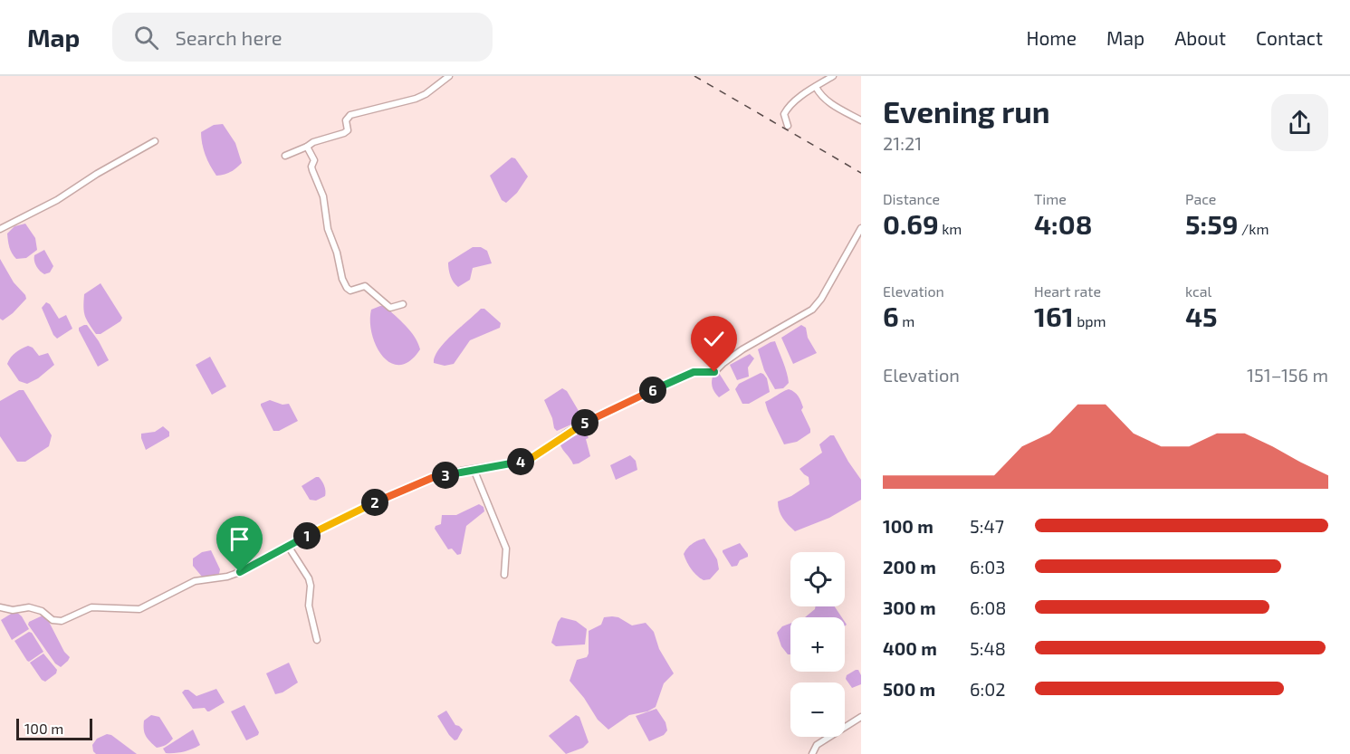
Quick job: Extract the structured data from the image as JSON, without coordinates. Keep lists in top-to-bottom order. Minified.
{"scale_bar":"100 m","page":{"header":"Map","search":"Search here","nav":["Home","Map","About","Contact"],"heading":["Evening run","21:21"],"stats":[["Distance","0.69 km"],["Time","4:08"],["Pace","5:59 /km"],["Elevation","6 m"],["Heart rate","161 bpm"],["kcal","45"]],"chart":["Elevation","151–156 m"],"pins":["6","5","4","3","2","1"],"list":[{"name":"100 m","note":"5:47"},{"name":"200 m","note":"6:03"},{"name":"300 m","note":"6:08"},{"name":"400 m","note":"5:48"},{"name":"500 m","note":"6:02"}],"map_buttons":["+","−"],"scale":"100 m"}}
